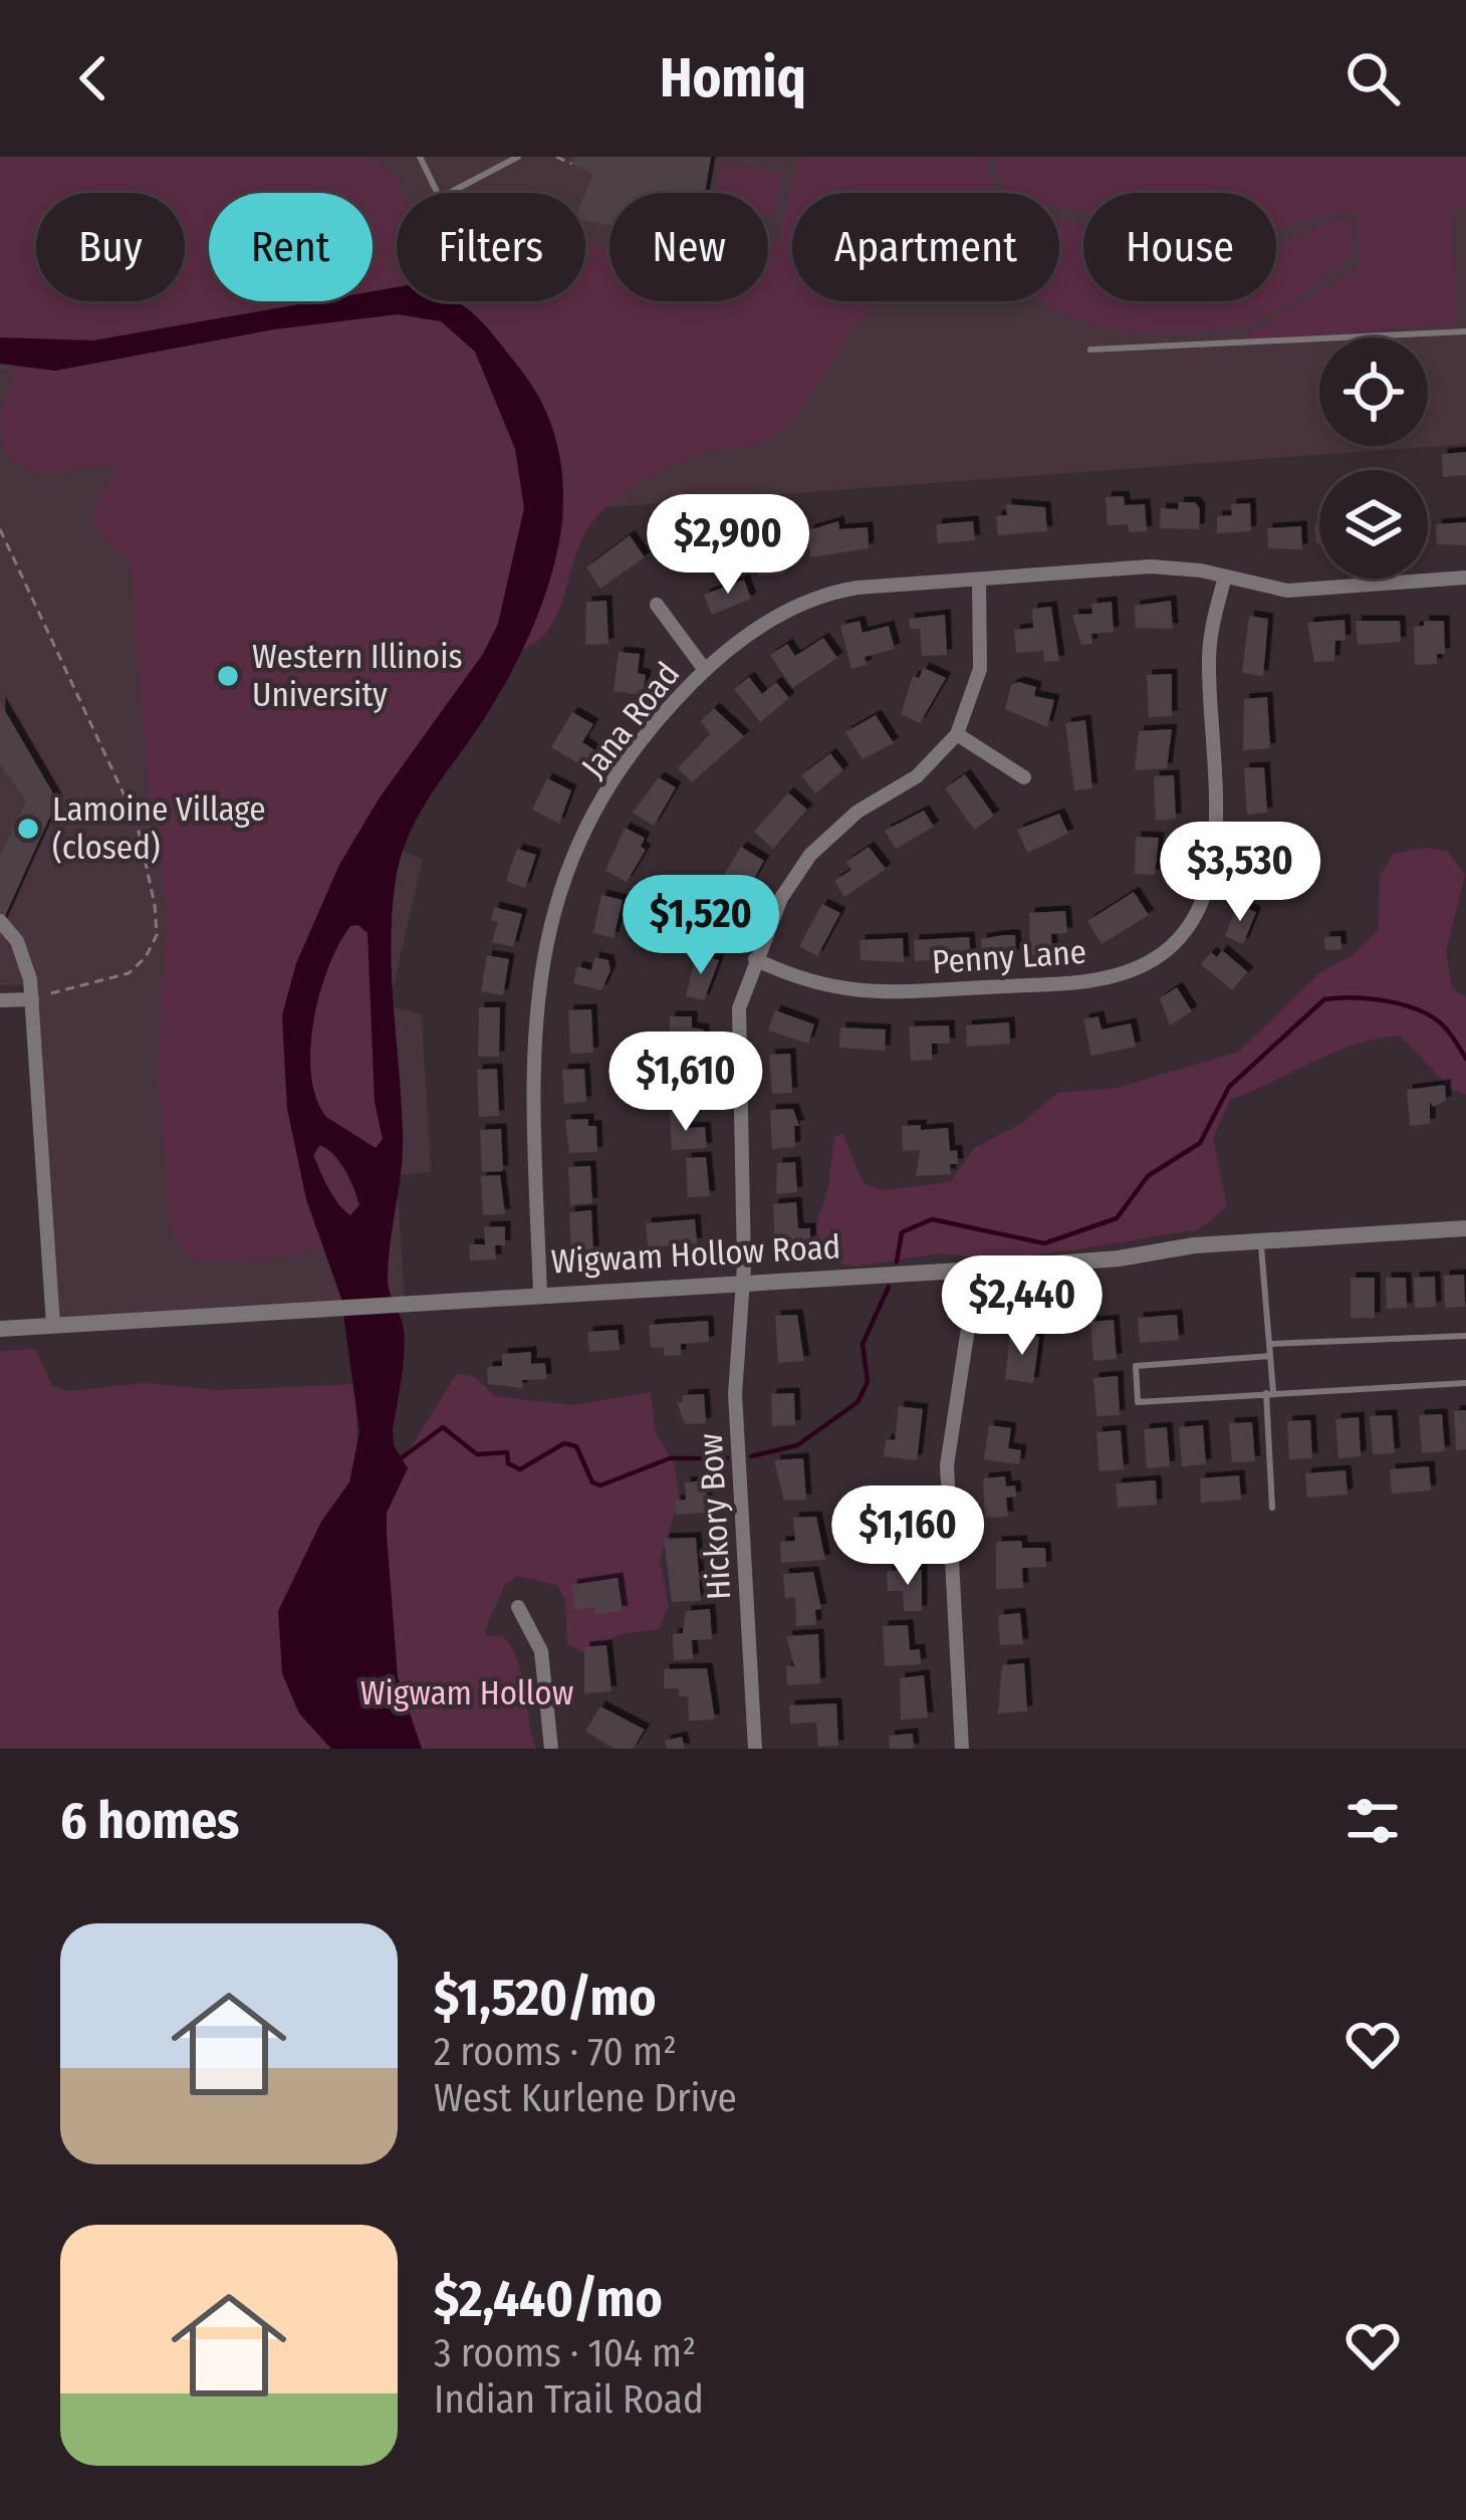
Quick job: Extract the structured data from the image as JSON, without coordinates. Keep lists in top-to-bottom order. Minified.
{"streets":{"street":["Jana Road","Penny Lane","Wigwam Hollow Road","Hickory Bow"]},"crossings":[["Jana Road","Penny Lane"],["Jana Road","Wigwam Hollow Road"],["Penny Lane","Hickory Bow"],["Wigwam Hollow Road","Hickory Bow"]],"parks":["Wigwam Hollow"],"places":["Western Illinois University","Lamoine Village (closed)"],"page":{"header":"Homiq","chip":["Buy","Rent","Filters","New","Apartment","House"],"price":["$2,900","$3,530","$1,520","$1,610","$2,440","$1,160"],"heading":"6 homes","list":[{"name":"$1,520/mo","note":"2 rooms · 70 m² · West Kurlene Drive"},{"name":"$2,440/mo","note":"3 rooms · 104 m² · Indian Trail Road"}]}}
